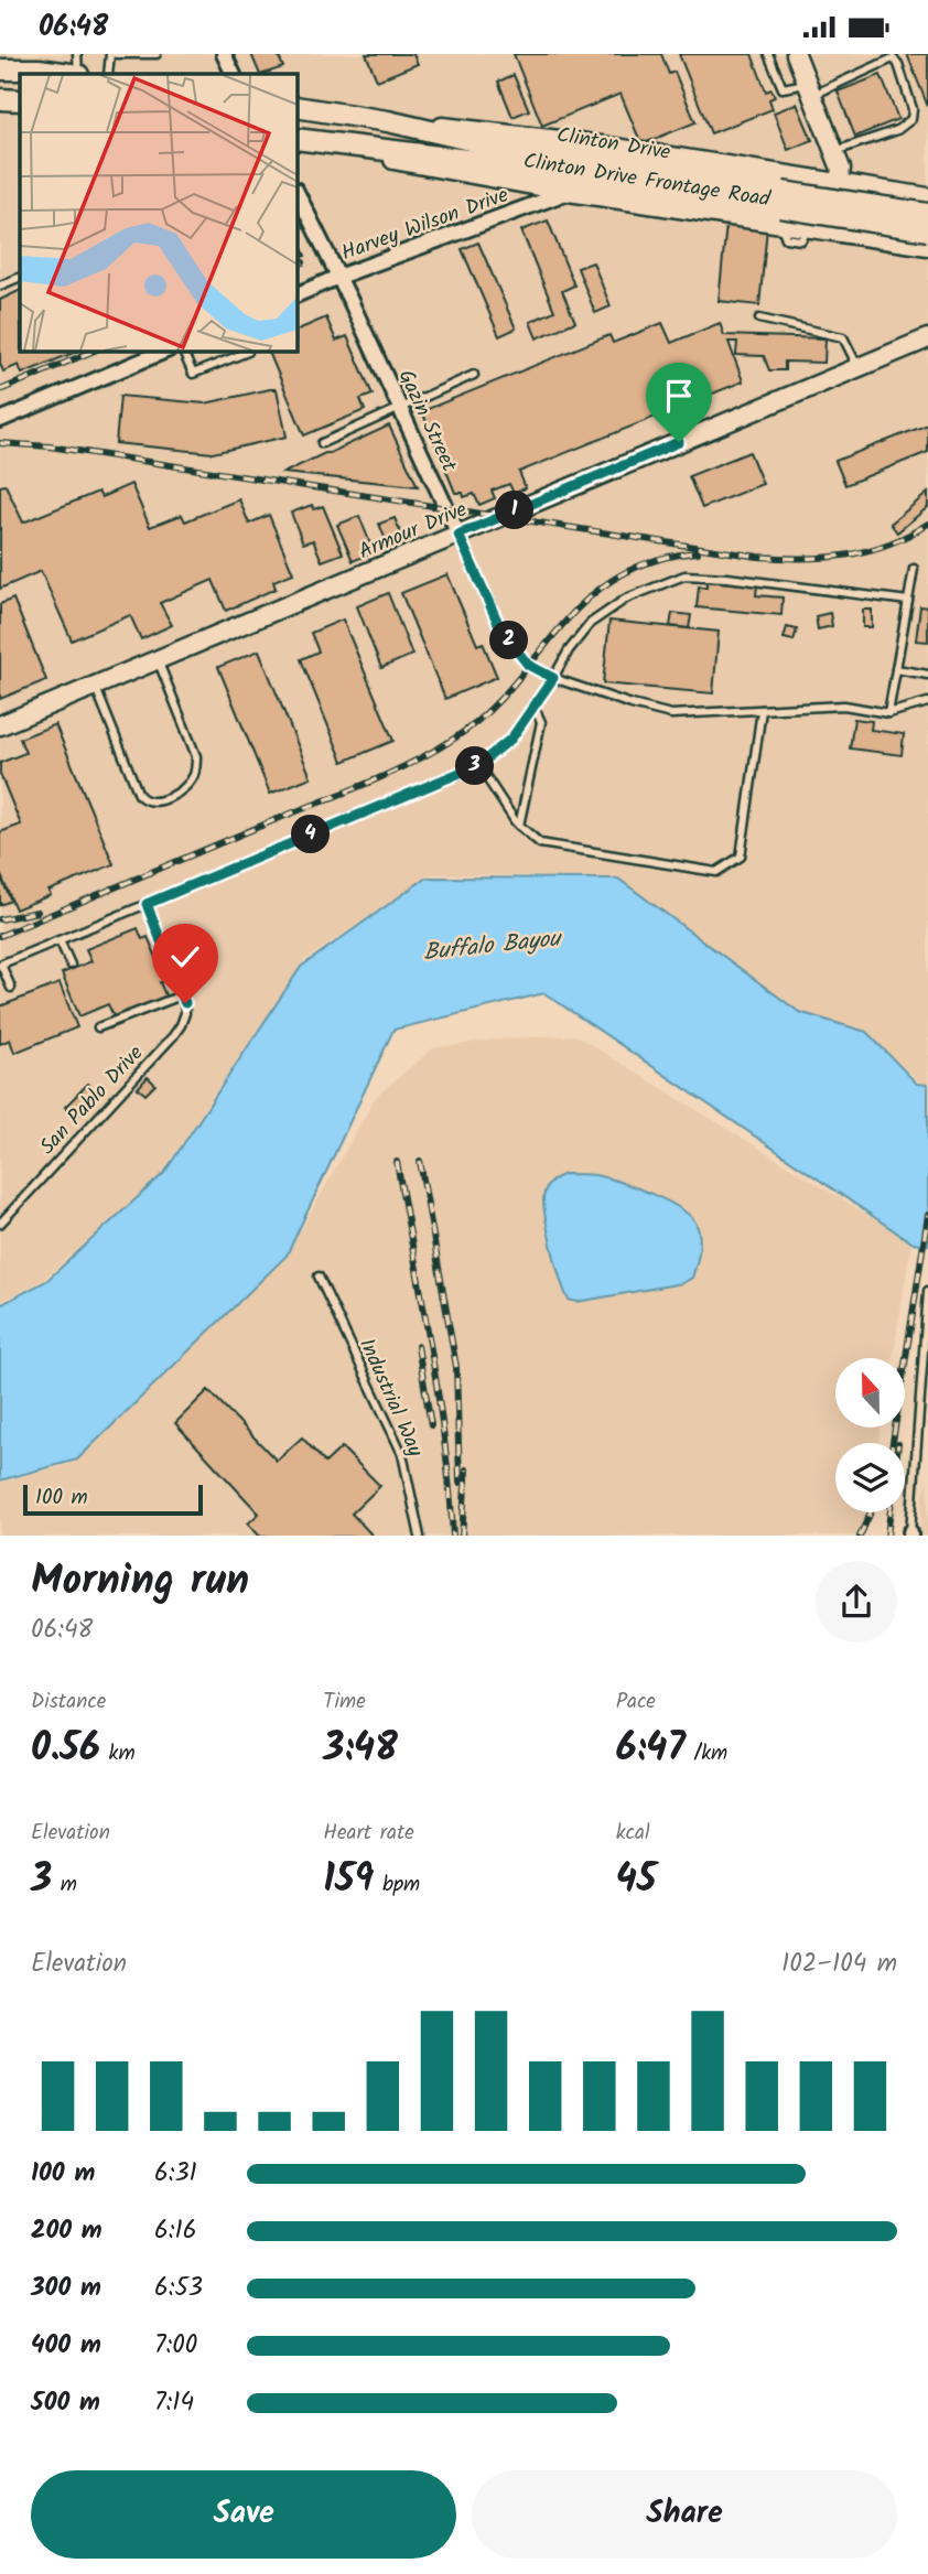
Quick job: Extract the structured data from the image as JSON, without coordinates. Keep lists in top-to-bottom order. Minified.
{"streets":{"main road":["Clinton Drive"],"street":["Clinton Drive Frontage Road","Harvey Wilson Drive","Gazin Street","Armour Drive"],"lane":["San Pablo Drive","Industrial Way"]},"crossings":[["Clinton Drive","Clinton Drive Frontage Road"],["Clinton Drive Frontage Road","Harvey Wilson Drive"],["Harvey Wilson Drive","Gazin Street"],["Gazin Street","Armour Drive"]],"water":["Buffalo Bayou"],"scale_bar":"100 m","north":"top","page":{"status":"06:48","pins":["1","2","3","4"],"scale":"100 m","heading":["Morning run","06:48"],"stats":[["Distance","0.56 km"],["Time","3:48"],["Pace","6:47 /km"],["Elevation","3 m"],["Heart rate","159 bpm"],["kcal","45"]],"chart":["Elevation","102–104 m"],"list":[{"name":"100 m","note":"6:31"},{"name":"200 m","note":"6:16"},{"name":"300 m","note":"6:53"},{"name":"400 m","note":"7:00"},{"name":"500 m","note":"7:14"}],"buttons":["Save","Share"]}}
